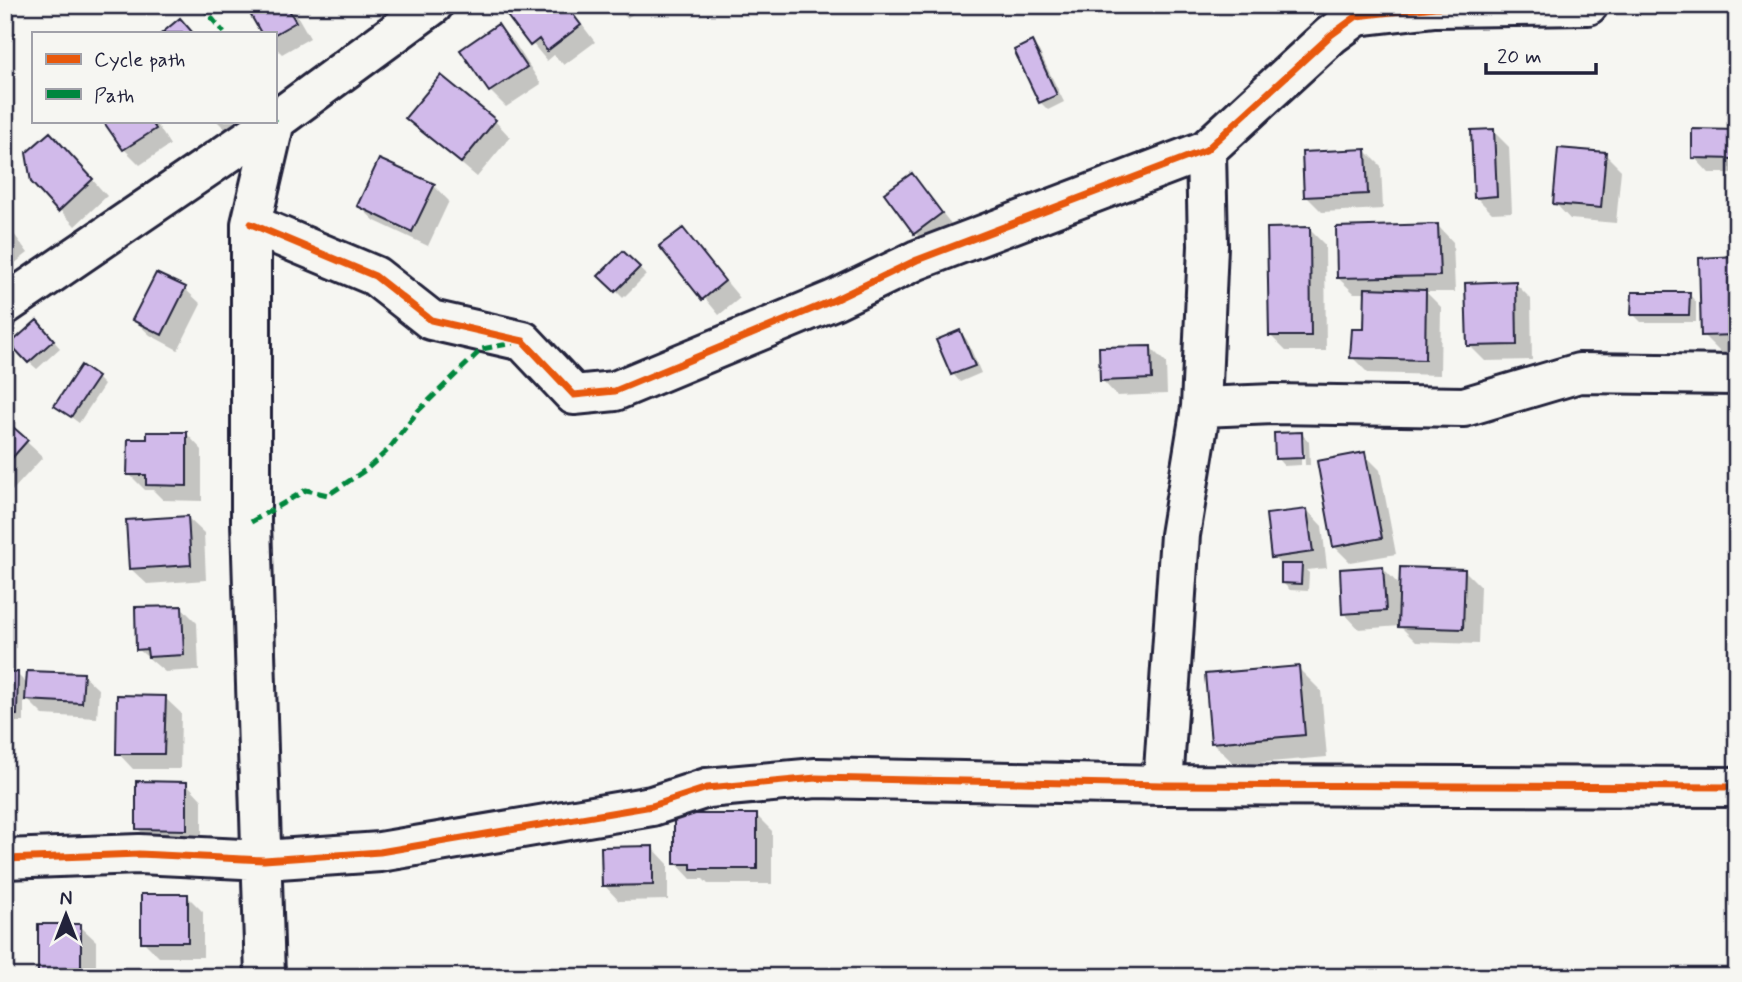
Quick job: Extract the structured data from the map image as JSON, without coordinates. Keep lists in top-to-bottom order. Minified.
{"legend":["Cycle path","Path"],"scale_bar":"20 m","north":"top"}
